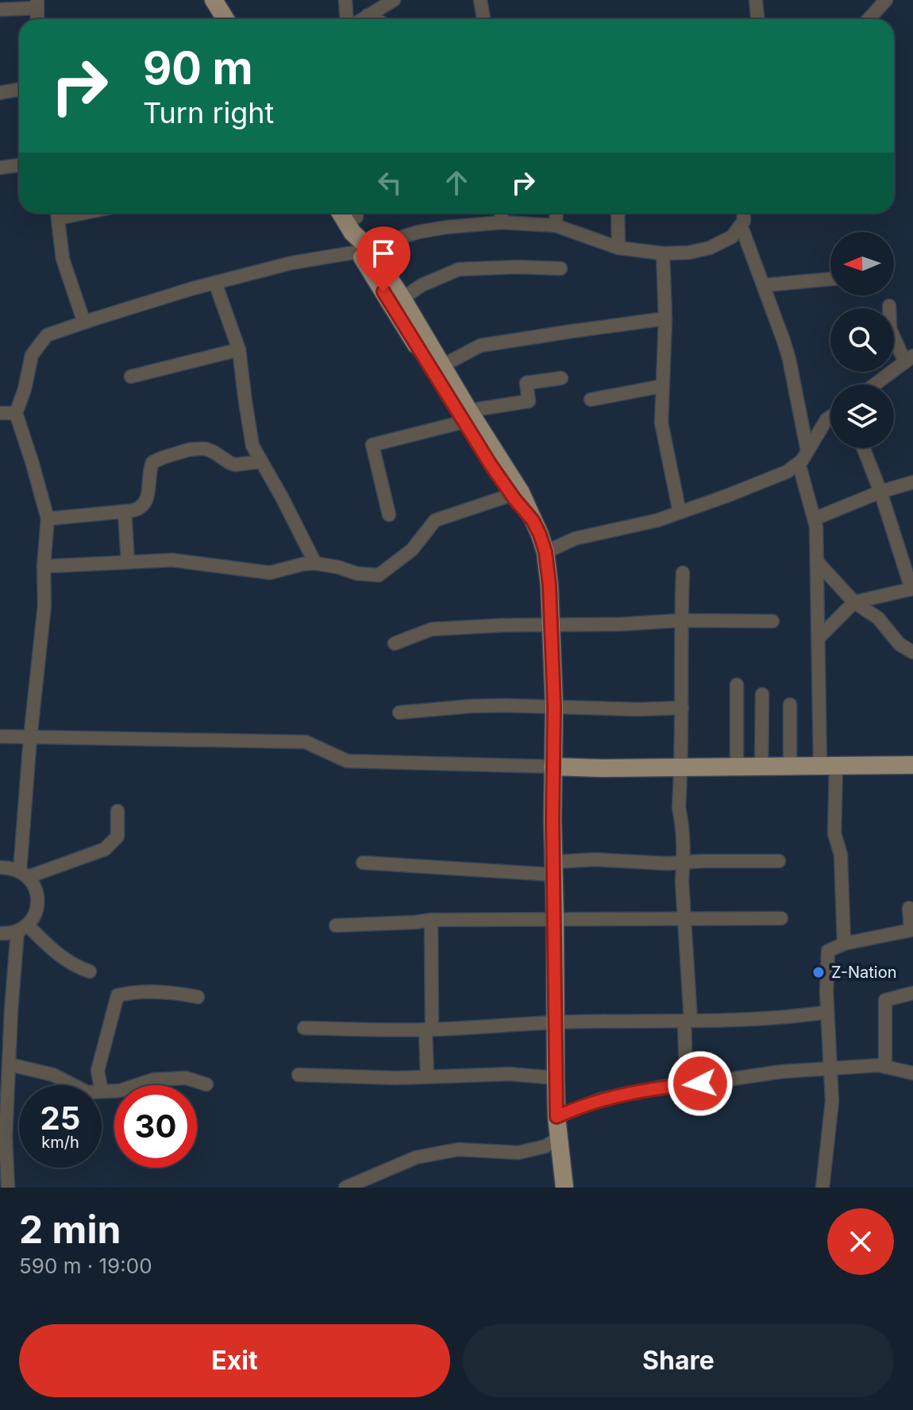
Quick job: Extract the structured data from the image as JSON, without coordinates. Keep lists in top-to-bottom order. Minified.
{"places":["Z-Nation"],"north":"left","page":{"turn":["90 m","Turn right"],"speed":"25 km/h","limit":"30","heading":["2 min","590 m · 19:00"],"buttons":["Exit","Share"]}}
